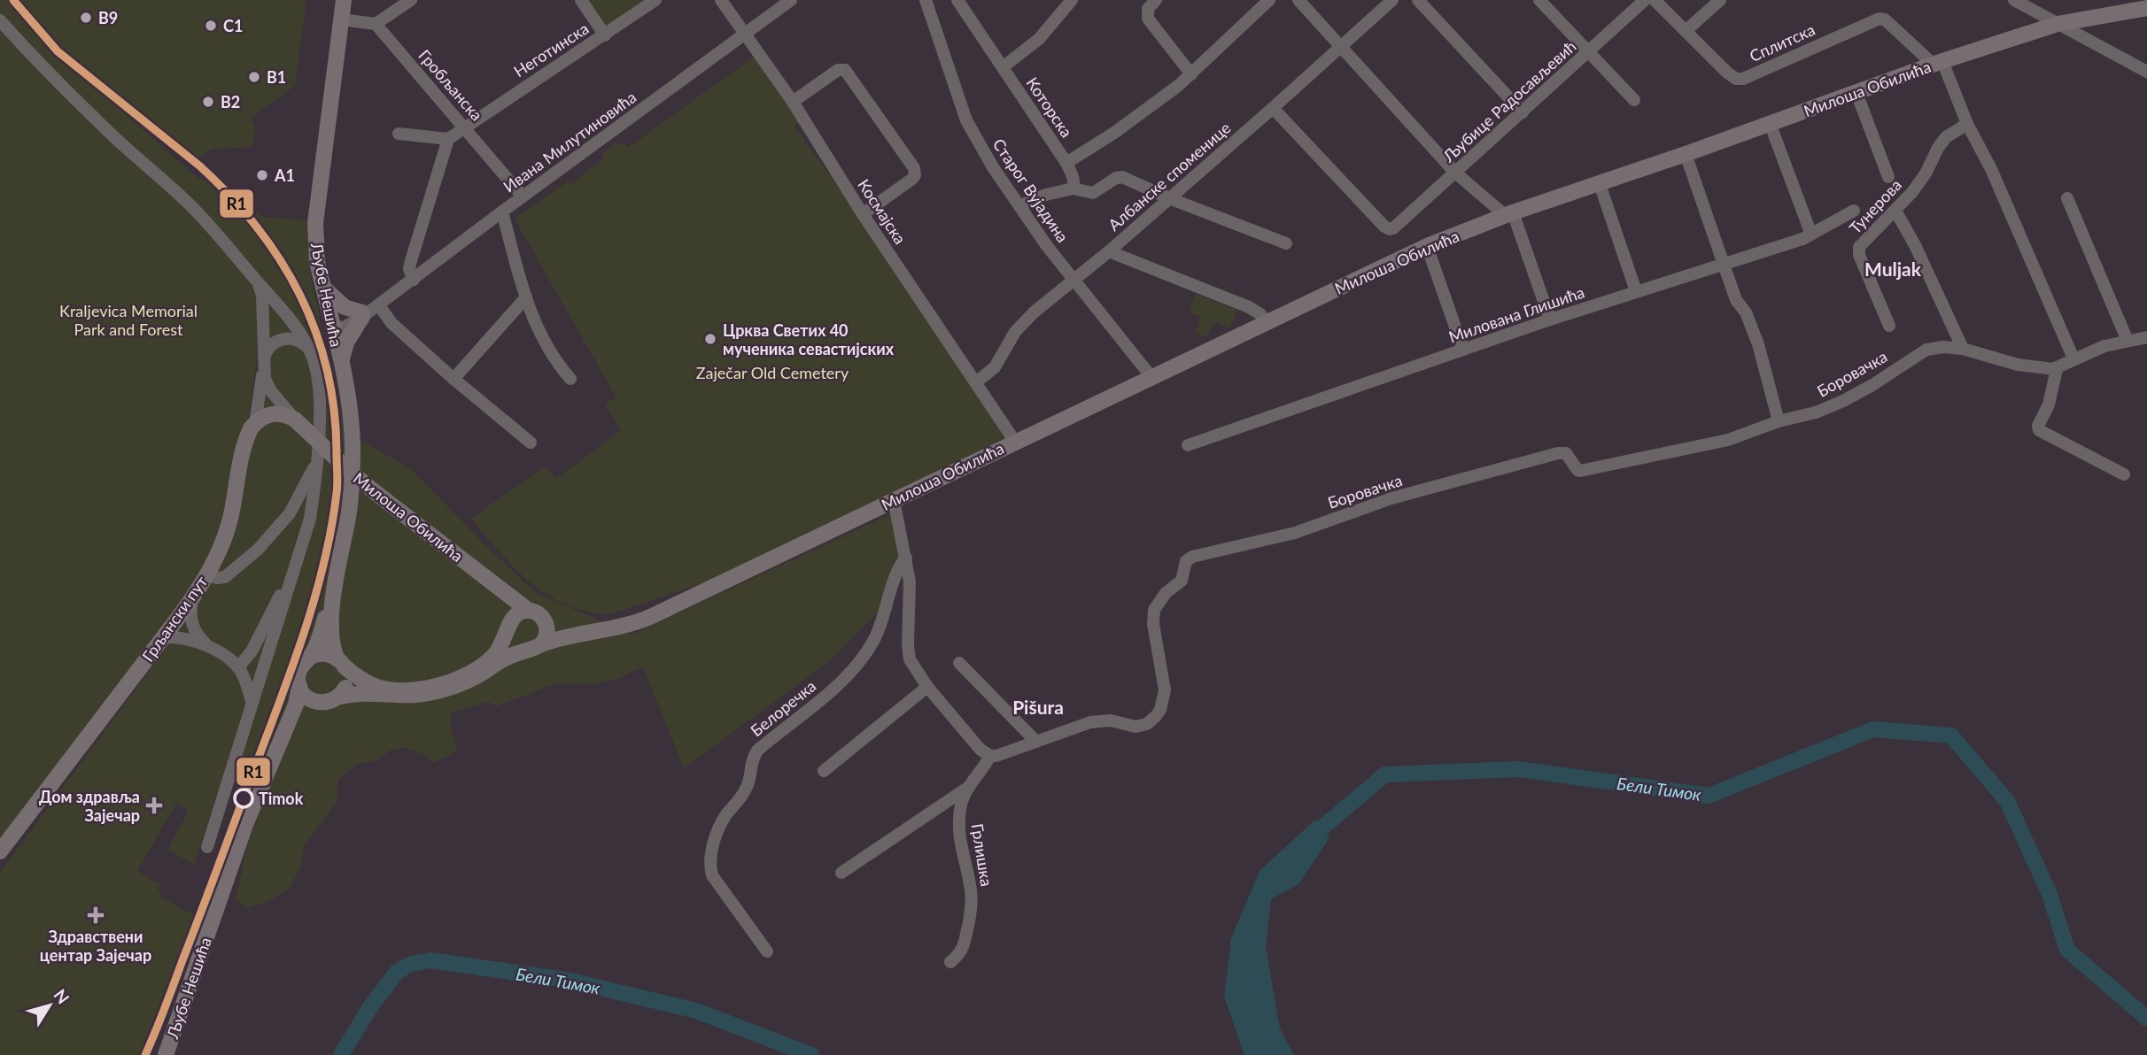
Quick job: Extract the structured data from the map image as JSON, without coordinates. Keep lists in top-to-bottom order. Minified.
{"streets":{"main road":["Милоша Обилића","Љубе Нешића","Грљански пут"],"street":["Сплитска","Неготинска","Гробљанска","Љубице Радосављевић","Которска","Ивана Милутиновића","Албанске споменице","Старог Вујадина","Тунерова","Космајска","Милована Глишића","Боровачка","Белоречка","Грлишка"]},"crossings":[["Сплитска","Милоша Обилића"],["Неготинска","Гробљанска"],["Гробљанска","Ивана Милутиновића"],["Милоша Обилића","Старог Вујадина"],["Милоша Обилића","Космајска"],["Љубице Радосављевић","Албанске споменице"],["Ивана Милутиновића","Космајска"],["Ивана Милутиновића","Љубе Нешића"],["Албанске споменице","Старог Вујадина"],["Албанске споменице","Космајска"],["Боровачка","Грлишка"]],"districts":["Muljak","Pišura"],"water":["Бели Тимок"],"parks":["Kraljevica Memorial Park and Forest","Zaječar Old Cemetery"],"places":{"other":["B9","C1","B1","B2","A1","Црква Светих 40 мученика севастијских","Timok"],"health":["Дом здравља Зајечар","Здравствени центар Зајечар"]},"lines":["transit line R1"],"north":"top right"}
